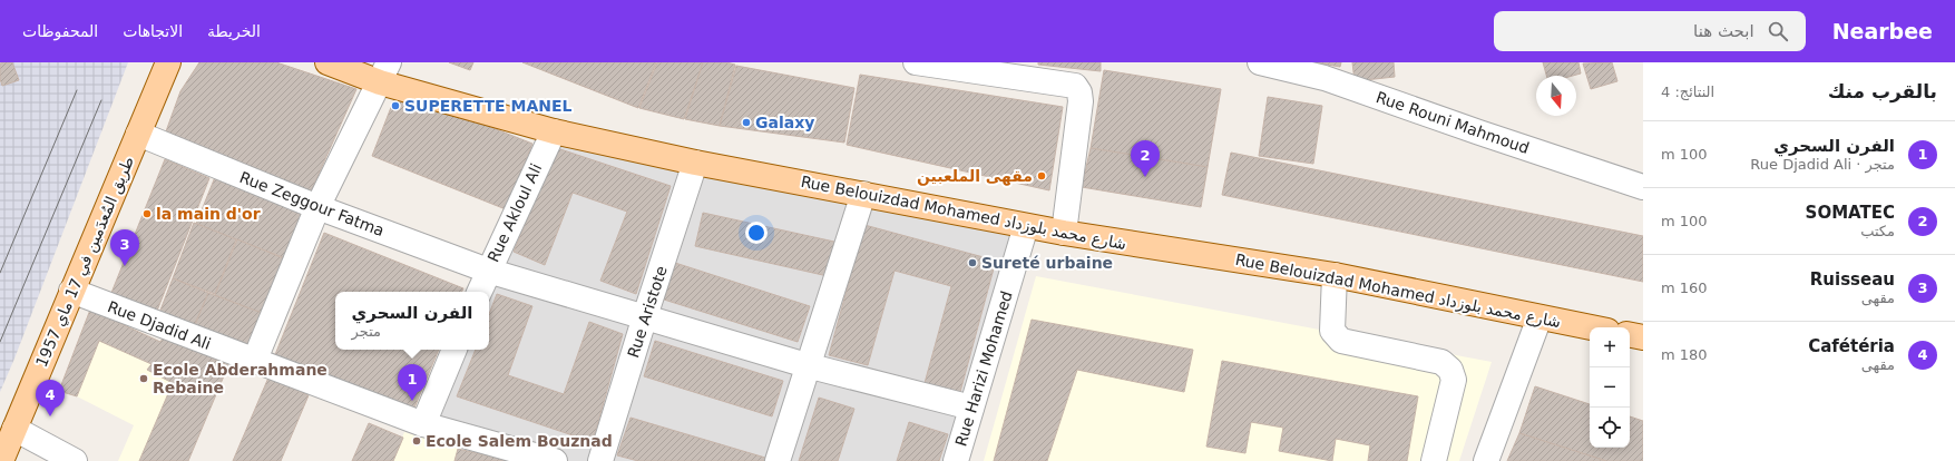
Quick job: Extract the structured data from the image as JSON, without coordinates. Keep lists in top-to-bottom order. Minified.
{"streets":{"main road":["Rue Belouizdad Mohamed شارع محمد بلوزداد","طريق المُعدَمين في 17 ماي 1957"],"street":["Rue Rouni Mahmoud","Rue Zeggour Fatma","Rue Akloul Ali","Rue Aristote","Rue Djadid Ali","Rue Harizi Mohamed"]},"crossings":[["Rue Zeggour Fatma","Rue Akloul Ali"],["Rue Zeggour Fatma","طريق المُعدَمين في 17 ماي 1957"],["Rue Zeggour Fatma","Rue Aristote"],["Rue Zeggour Fatma","Rue Harizi Mohamed"],["Rue Akloul Ali","Rue Belouizdad Mohamed شارع محمد بلوزداد"],["Rue Belouizdad Mohamed شارع محمد بلوزداد","Rue Aristote"],["Rue Belouizdad Mohamed شارع محمد بلوزداد","Rue Harizi Mohamed"],["طريق المُعدَمين في 17 ماي 1957","Rue Djadid Ali"]],"places":["SUPERETTE MANEL","Galaxy","مقهى الملعبين","la main d'or","Sureté urbaine","Ecole Abderahmane Rebaine","Ecole Salem Bouznad"],"north":"bottom","page":{"header":"Nearbee","search":"ابحث هنا","nav":["الخريطة","الاتجاهات","المحفوظات"],"heading":["بالقرب منك","النتائج: 4"],"list":[{"mark":"1","name":"الفرن السحري","note":"متجر · Rue Djadid Ali","value":"100 m"},{"mark":"2","name":"SOMATEC","note":"مكتب","value":"100 m"},{"mark":"3","name":"Ruisseau","note":"مقهى","value":"160 m"},{"mark":"4","name":"Cafétéria","note":"مقهى","value":"180 m"}],"pins":["2","3","1","4"],"popup":["الفرن السحري","متجر"],"map_buttons":["+","−"]}}
